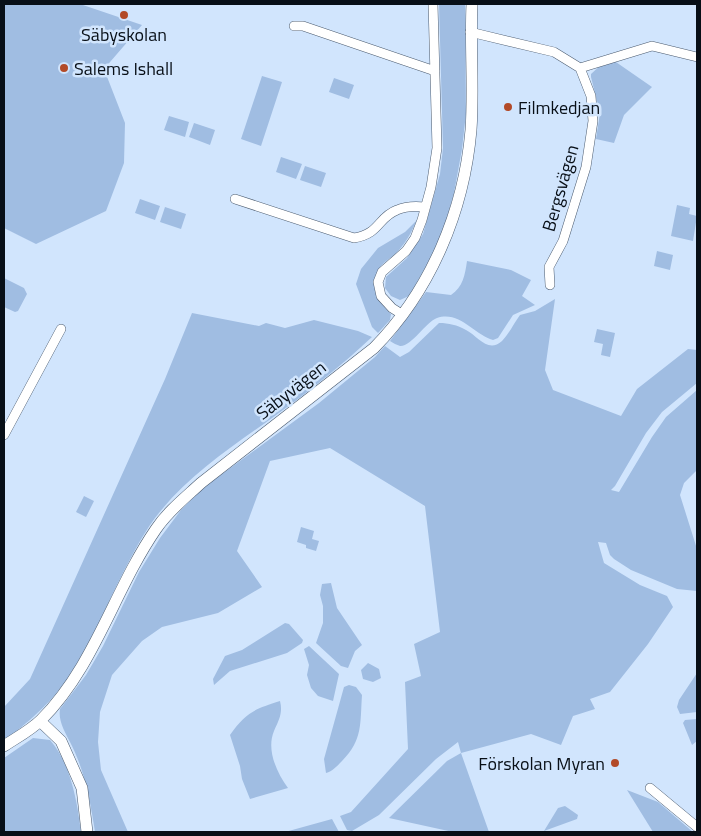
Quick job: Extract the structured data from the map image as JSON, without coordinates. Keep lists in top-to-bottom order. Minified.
{"streets":{"street":["Bergsvägen","Säbyvägen"]},"places":["Säbyskolan","Salems Ishall","Filmkedjan","Förskolan Myran"]}
